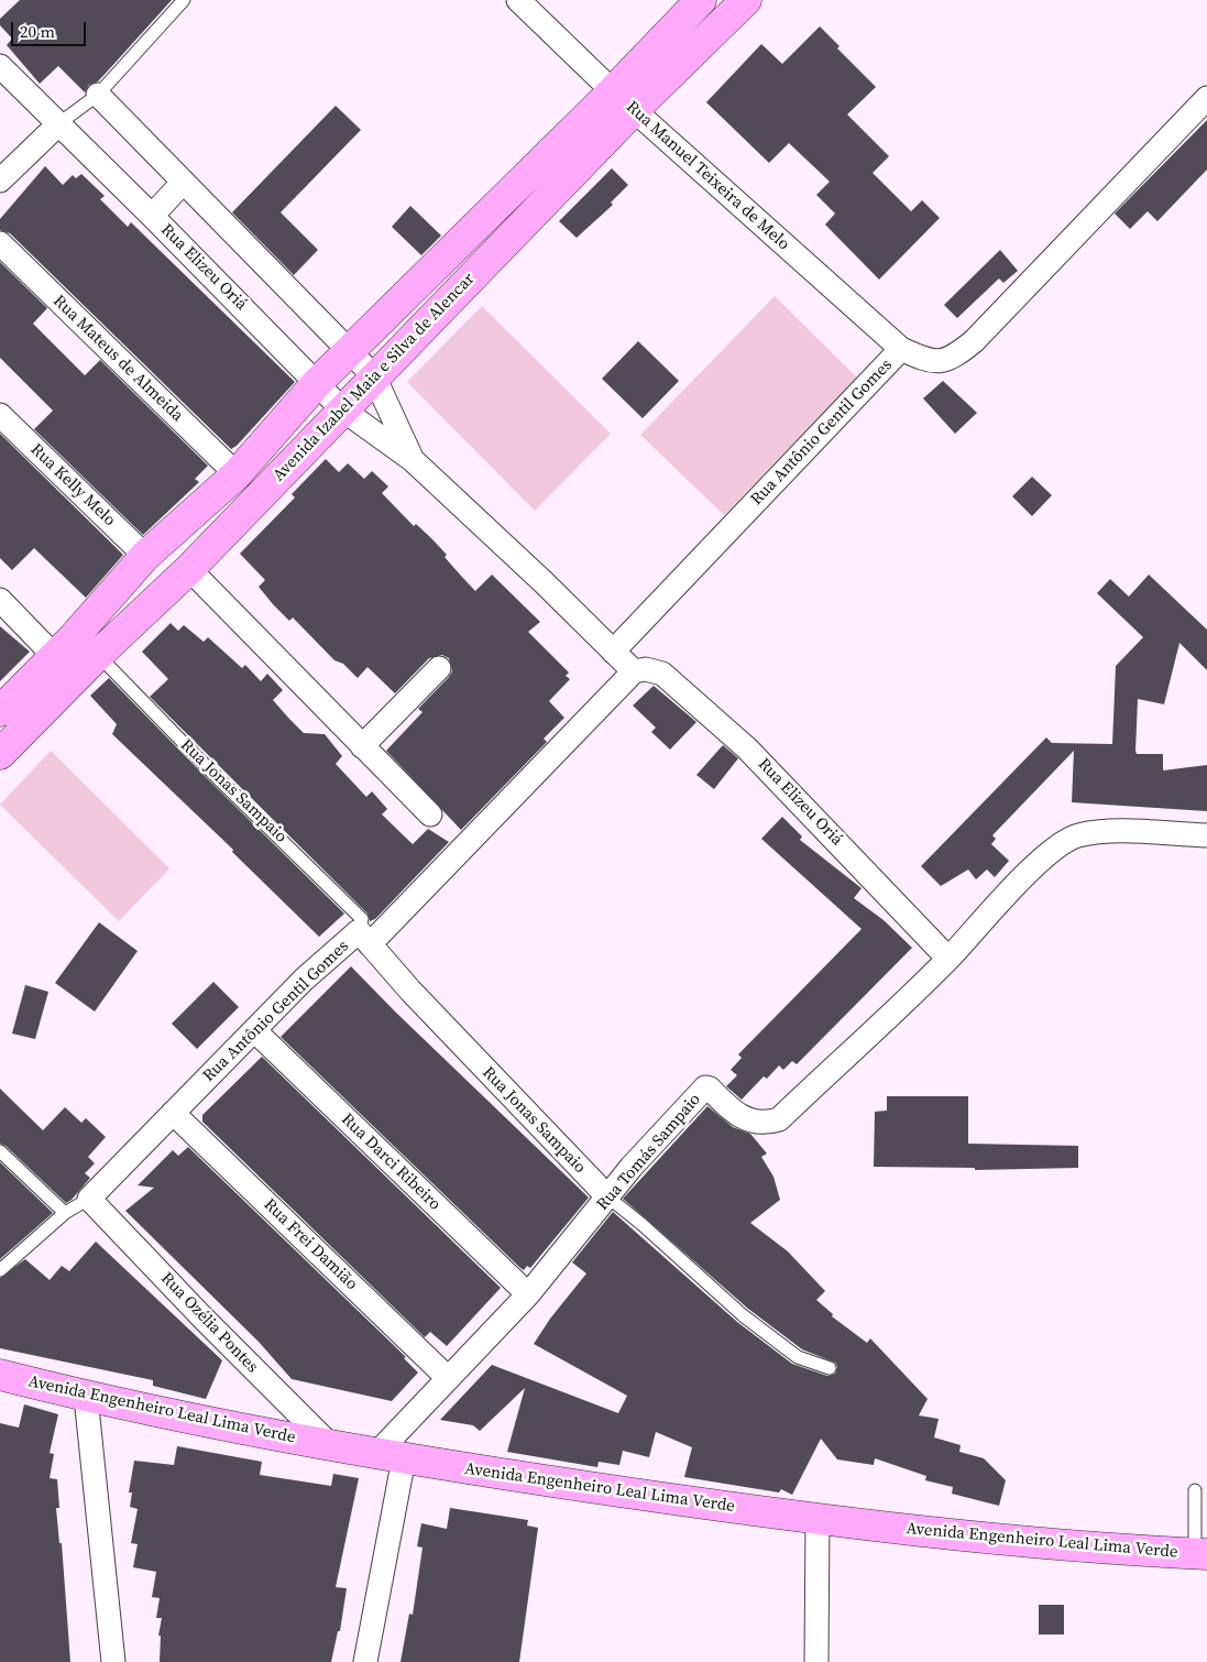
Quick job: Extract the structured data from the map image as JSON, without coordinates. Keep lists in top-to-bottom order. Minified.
{"streets":{"street":["Rua Manuel Teixeira de Melo","Rua Elizeu Oriá","Rua Mateus de Almeida","Avenida Izabel Maia e Silva de Alencar","Rua Antônio Gentil Gomes","Rua Kelly Melo","Rua Jonas Sampaio","Rua Tomás Sampaio","Rua Darci Ribeiro","Rua Frei Damião","Rua Ozélia Pontes","Avenida Engenheiro Leal Lima Verde"]},"crossings":[["Rua Manuel Teixeira de Melo","Avenida Izabel Maia e Silva de Alencar"],["Rua Manuel Teixeira de Melo","Rua Antônio Gentil Gomes"],["Rua Elizeu Oriá","Avenida Izabel Maia e Silva de Alencar"],["Rua Elizeu Oriá","Rua Antônio Gentil Gomes"],["Rua Elizeu Oriá","Rua Tomás Sampaio"],["Rua Mateus de Almeida","Avenida Izabel Maia e Silva de Alencar"],["Avenida Izabel Maia e Silva de Alencar","Rua Kelly Melo"],["Avenida Izabel Maia e Silva de Alencar","Rua Jonas Sampaio"],["Rua Antônio Gentil Gomes","Rua Jonas Sampaio"],["Rua Antônio Gentil Gomes","Rua Darci Ribeiro"],["Rua Antônio Gentil Gomes","Rua Frei Damião"],["Rua Antônio Gentil Gomes","Rua Ozélia Pontes"],["Rua Jonas Sampaio","Rua Tomás Sampaio"],["Rua Tomás Sampaio","Rua Darci Ribeiro"],["Rua Tomás Sampaio","Rua Frei Damião"],["Rua Tomás Sampaio","Avenida Engenheiro Leal Lima Verde"],["Rua Ozélia Pontes","Avenida Engenheiro Leal Lima Verde"]],"scale_bar":"20 m"}
